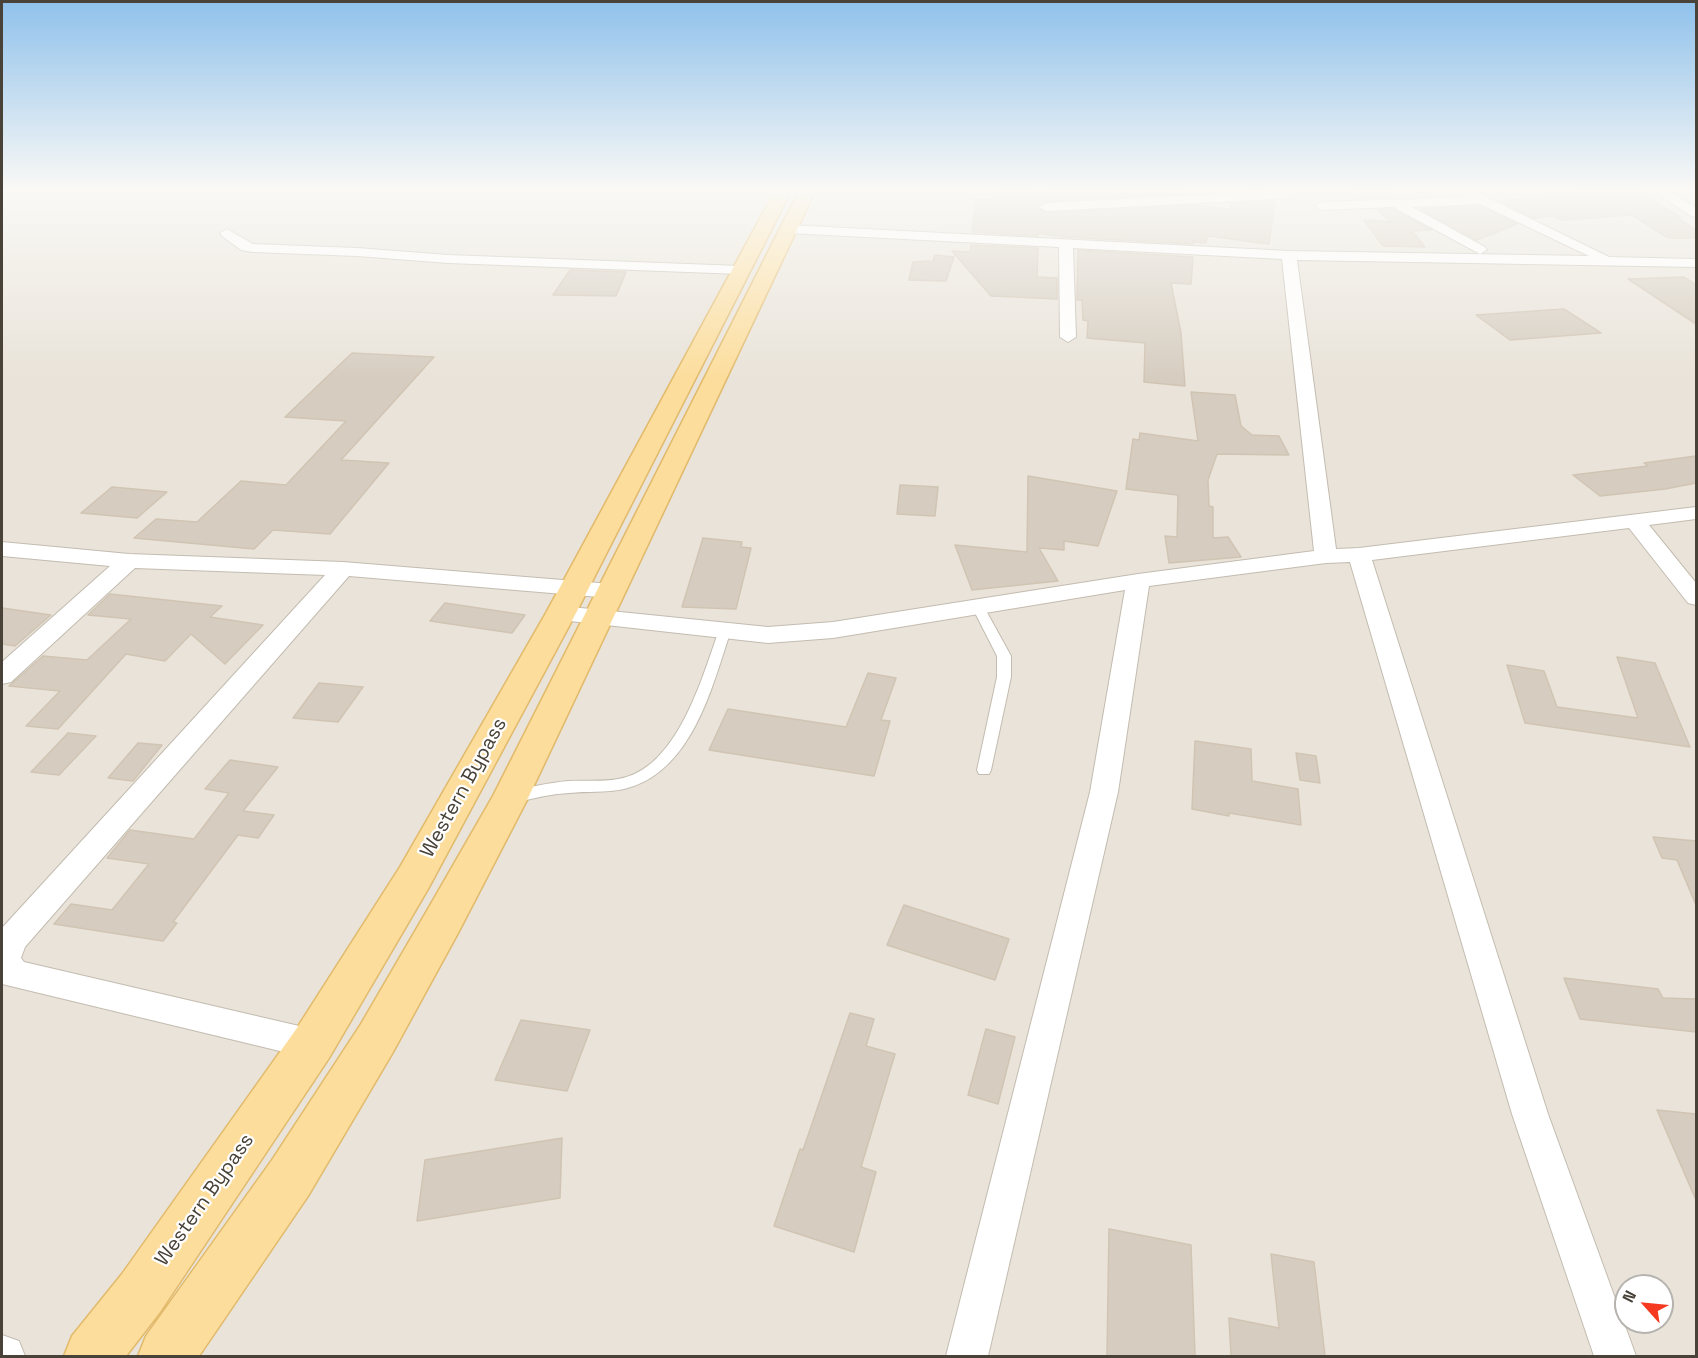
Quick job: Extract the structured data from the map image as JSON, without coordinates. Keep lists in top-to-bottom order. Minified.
{"streets":{"main road":["Western Bypass"]},"north":"top left"}
